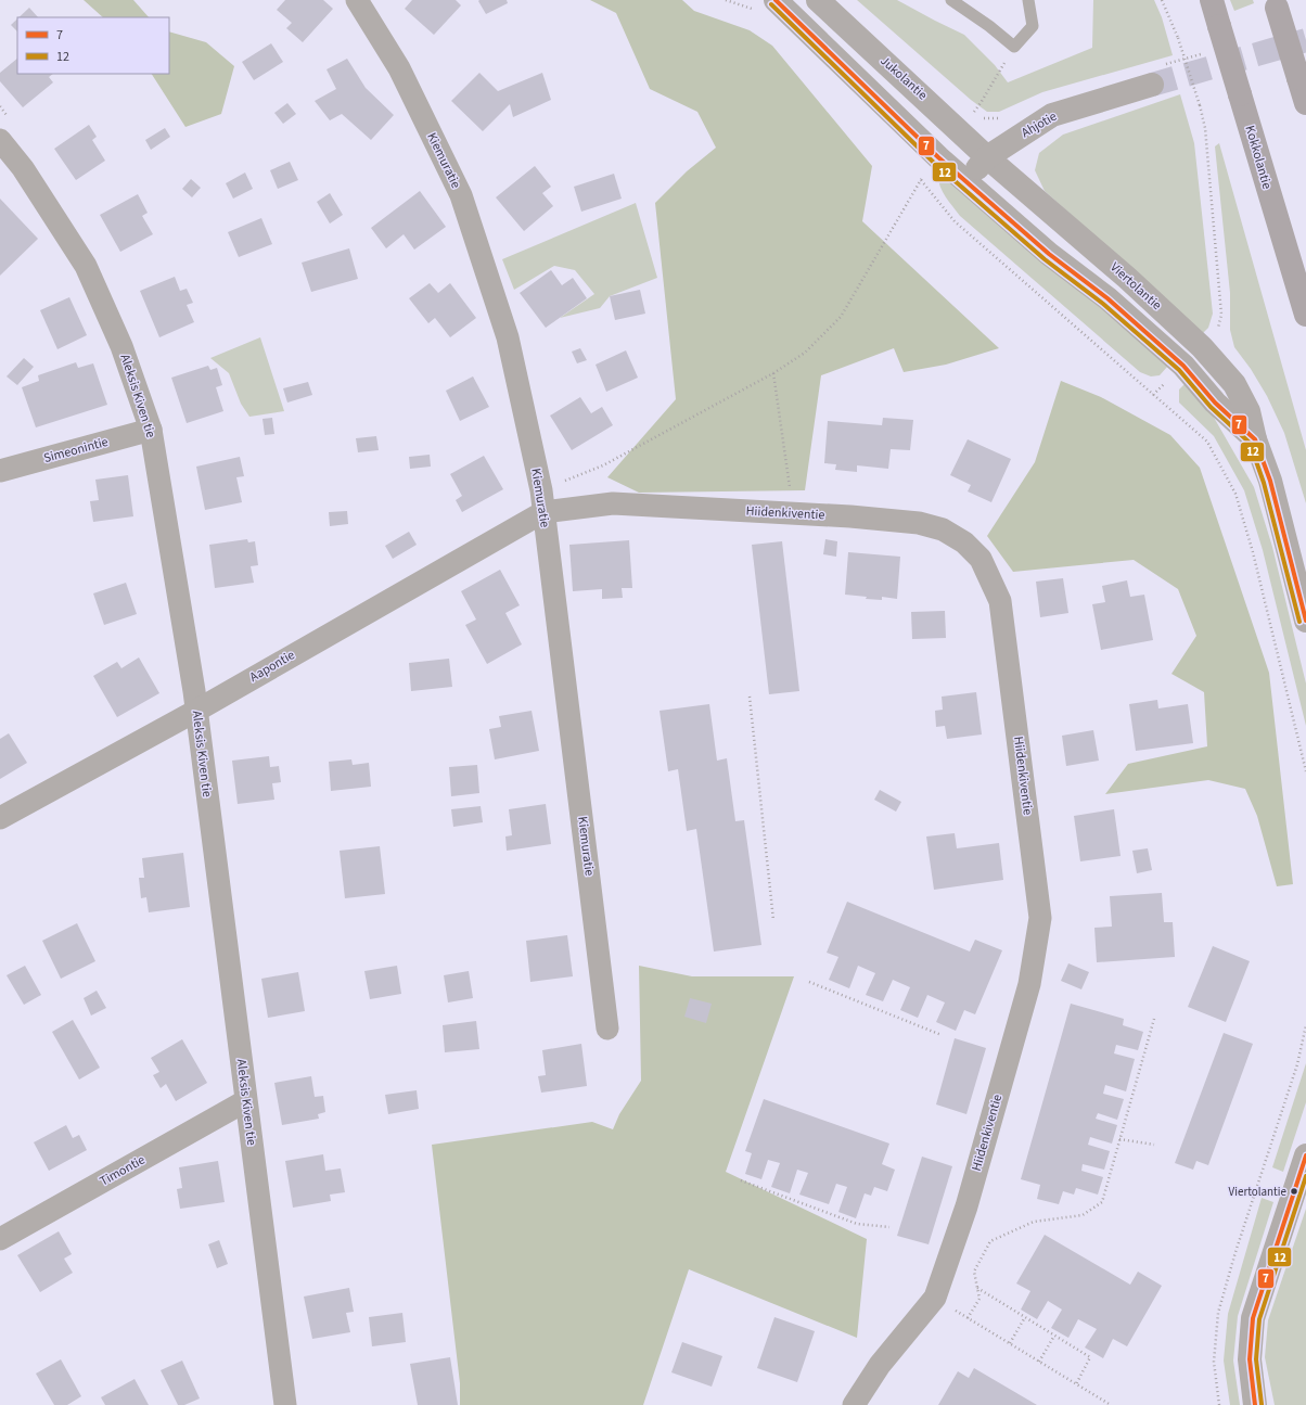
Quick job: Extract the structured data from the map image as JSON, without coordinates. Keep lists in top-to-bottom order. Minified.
{"streets":{"highway":["Kokkolantie"],"street":["Jukolantie","Ahjotie","Kiemuratie","Viertolantie","Aleksis Kiven tie","Simeonintie","Hiidenkiventie","Aapontie","Timontie"]},"crossings":[["Jukolantie","Ahjotie"],["Jukolantie","Viertolantie"],["Ahjotie","Viertolantie"],["Kiemuratie","Hiidenkiventie"],["Kiemuratie","Aapontie"],["Aleksis Kiven tie","Simeonintie"],["Aleksis Kiven tie","Aapontie"],["Aleksis Kiven tie","Timontie"],["Hiidenkiventie","Aapontie"]],"places":["Viertolantie"],"lines":["transit line 7","transit line 12"],"legend":["7","12"]}
